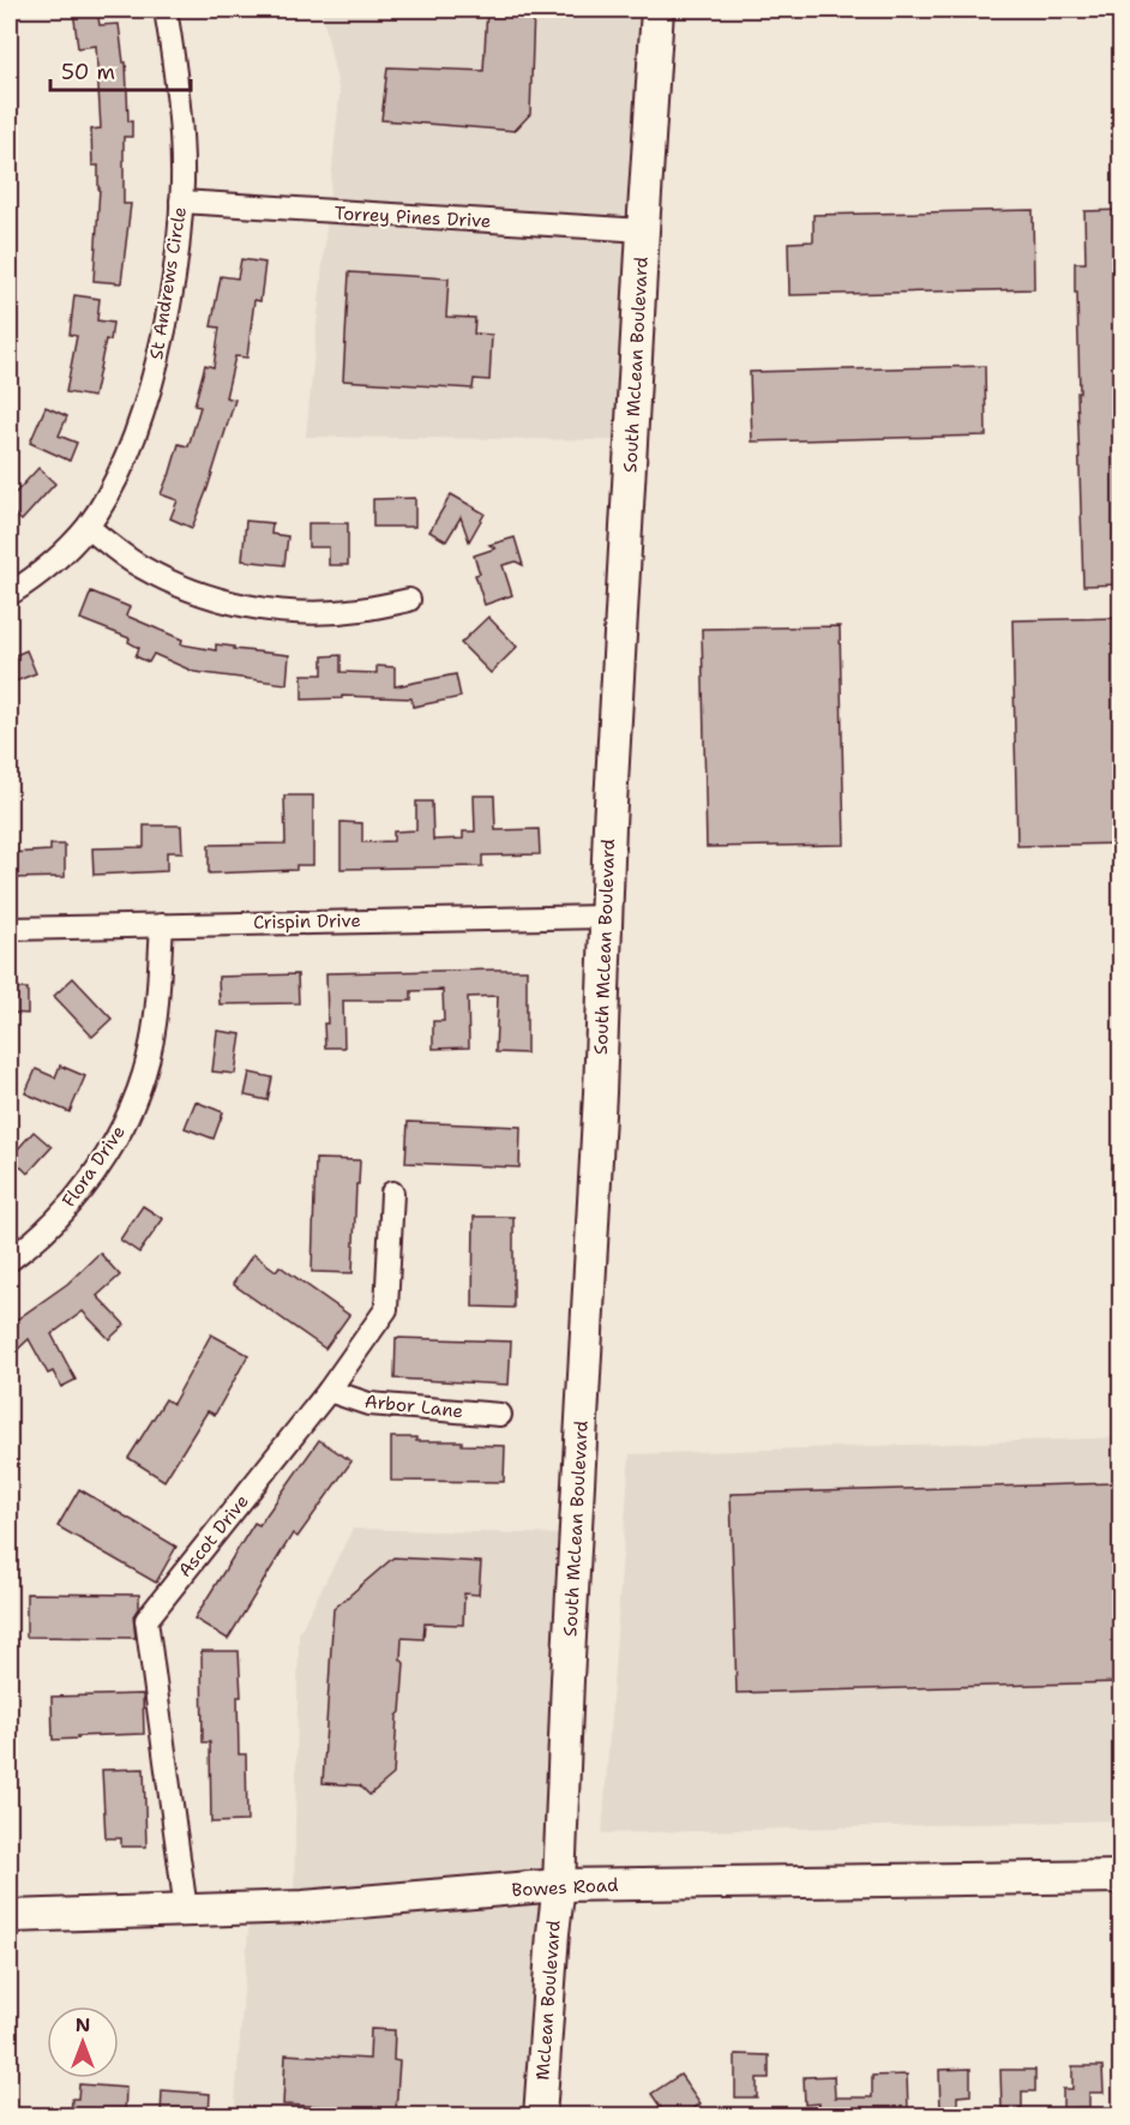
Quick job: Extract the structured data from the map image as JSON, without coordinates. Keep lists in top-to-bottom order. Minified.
{"streets":{"main road":["South McLean Boulevard","Bowes Road","McLean Boulevard"],"street":["Torrey Pines Drive","St Andrews Circle","Crispin Drive","Flora Drive","Arbor Lane","Ascot Drive"]},"crossings":[["Torrey Pines Drive","St Andrews Circle"],["Torrey Pines Drive","South McLean Boulevard"],["South McLean Boulevard","Crispin Drive"],["South McLean Boulevard","Bowes Road"],["South McLean Boulevard","McLean Boulevard"],["Crispin Drive","Flora Drive"],["Arbor Lane","Ascot Drive"],["Ascot Drive","Bowes Road"],["Bowes Road","McLean Boulevard"]],"scale_bar":"50 m","north":"top"}
